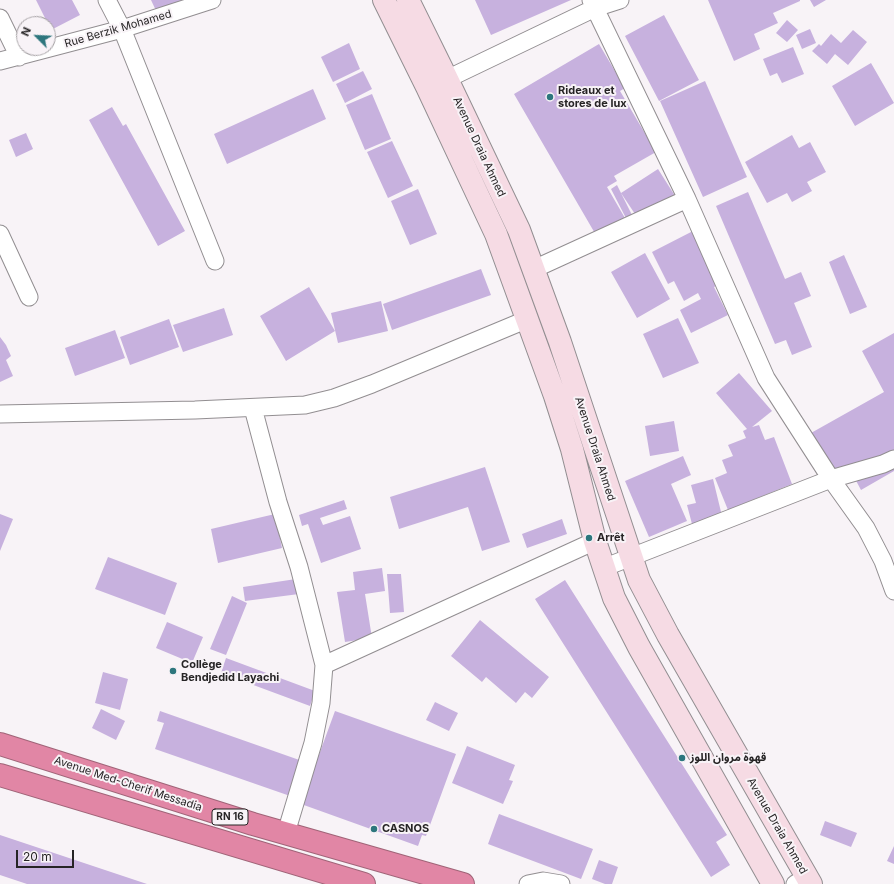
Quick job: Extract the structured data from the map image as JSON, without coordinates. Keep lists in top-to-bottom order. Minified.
{"streets":{"highway":["Avenue Med-Cherif Messadia","RN 16"],"street":["Rue Berzik Mohamed","Avenue Draia Ahmed"]},"places":["Rideaux et stores de lux","Arrêt","Collège Bendjedid Layachi","قهوة مروان اللوز","CASNOS"],"scale_bar":"20 m","north":"top left"}
